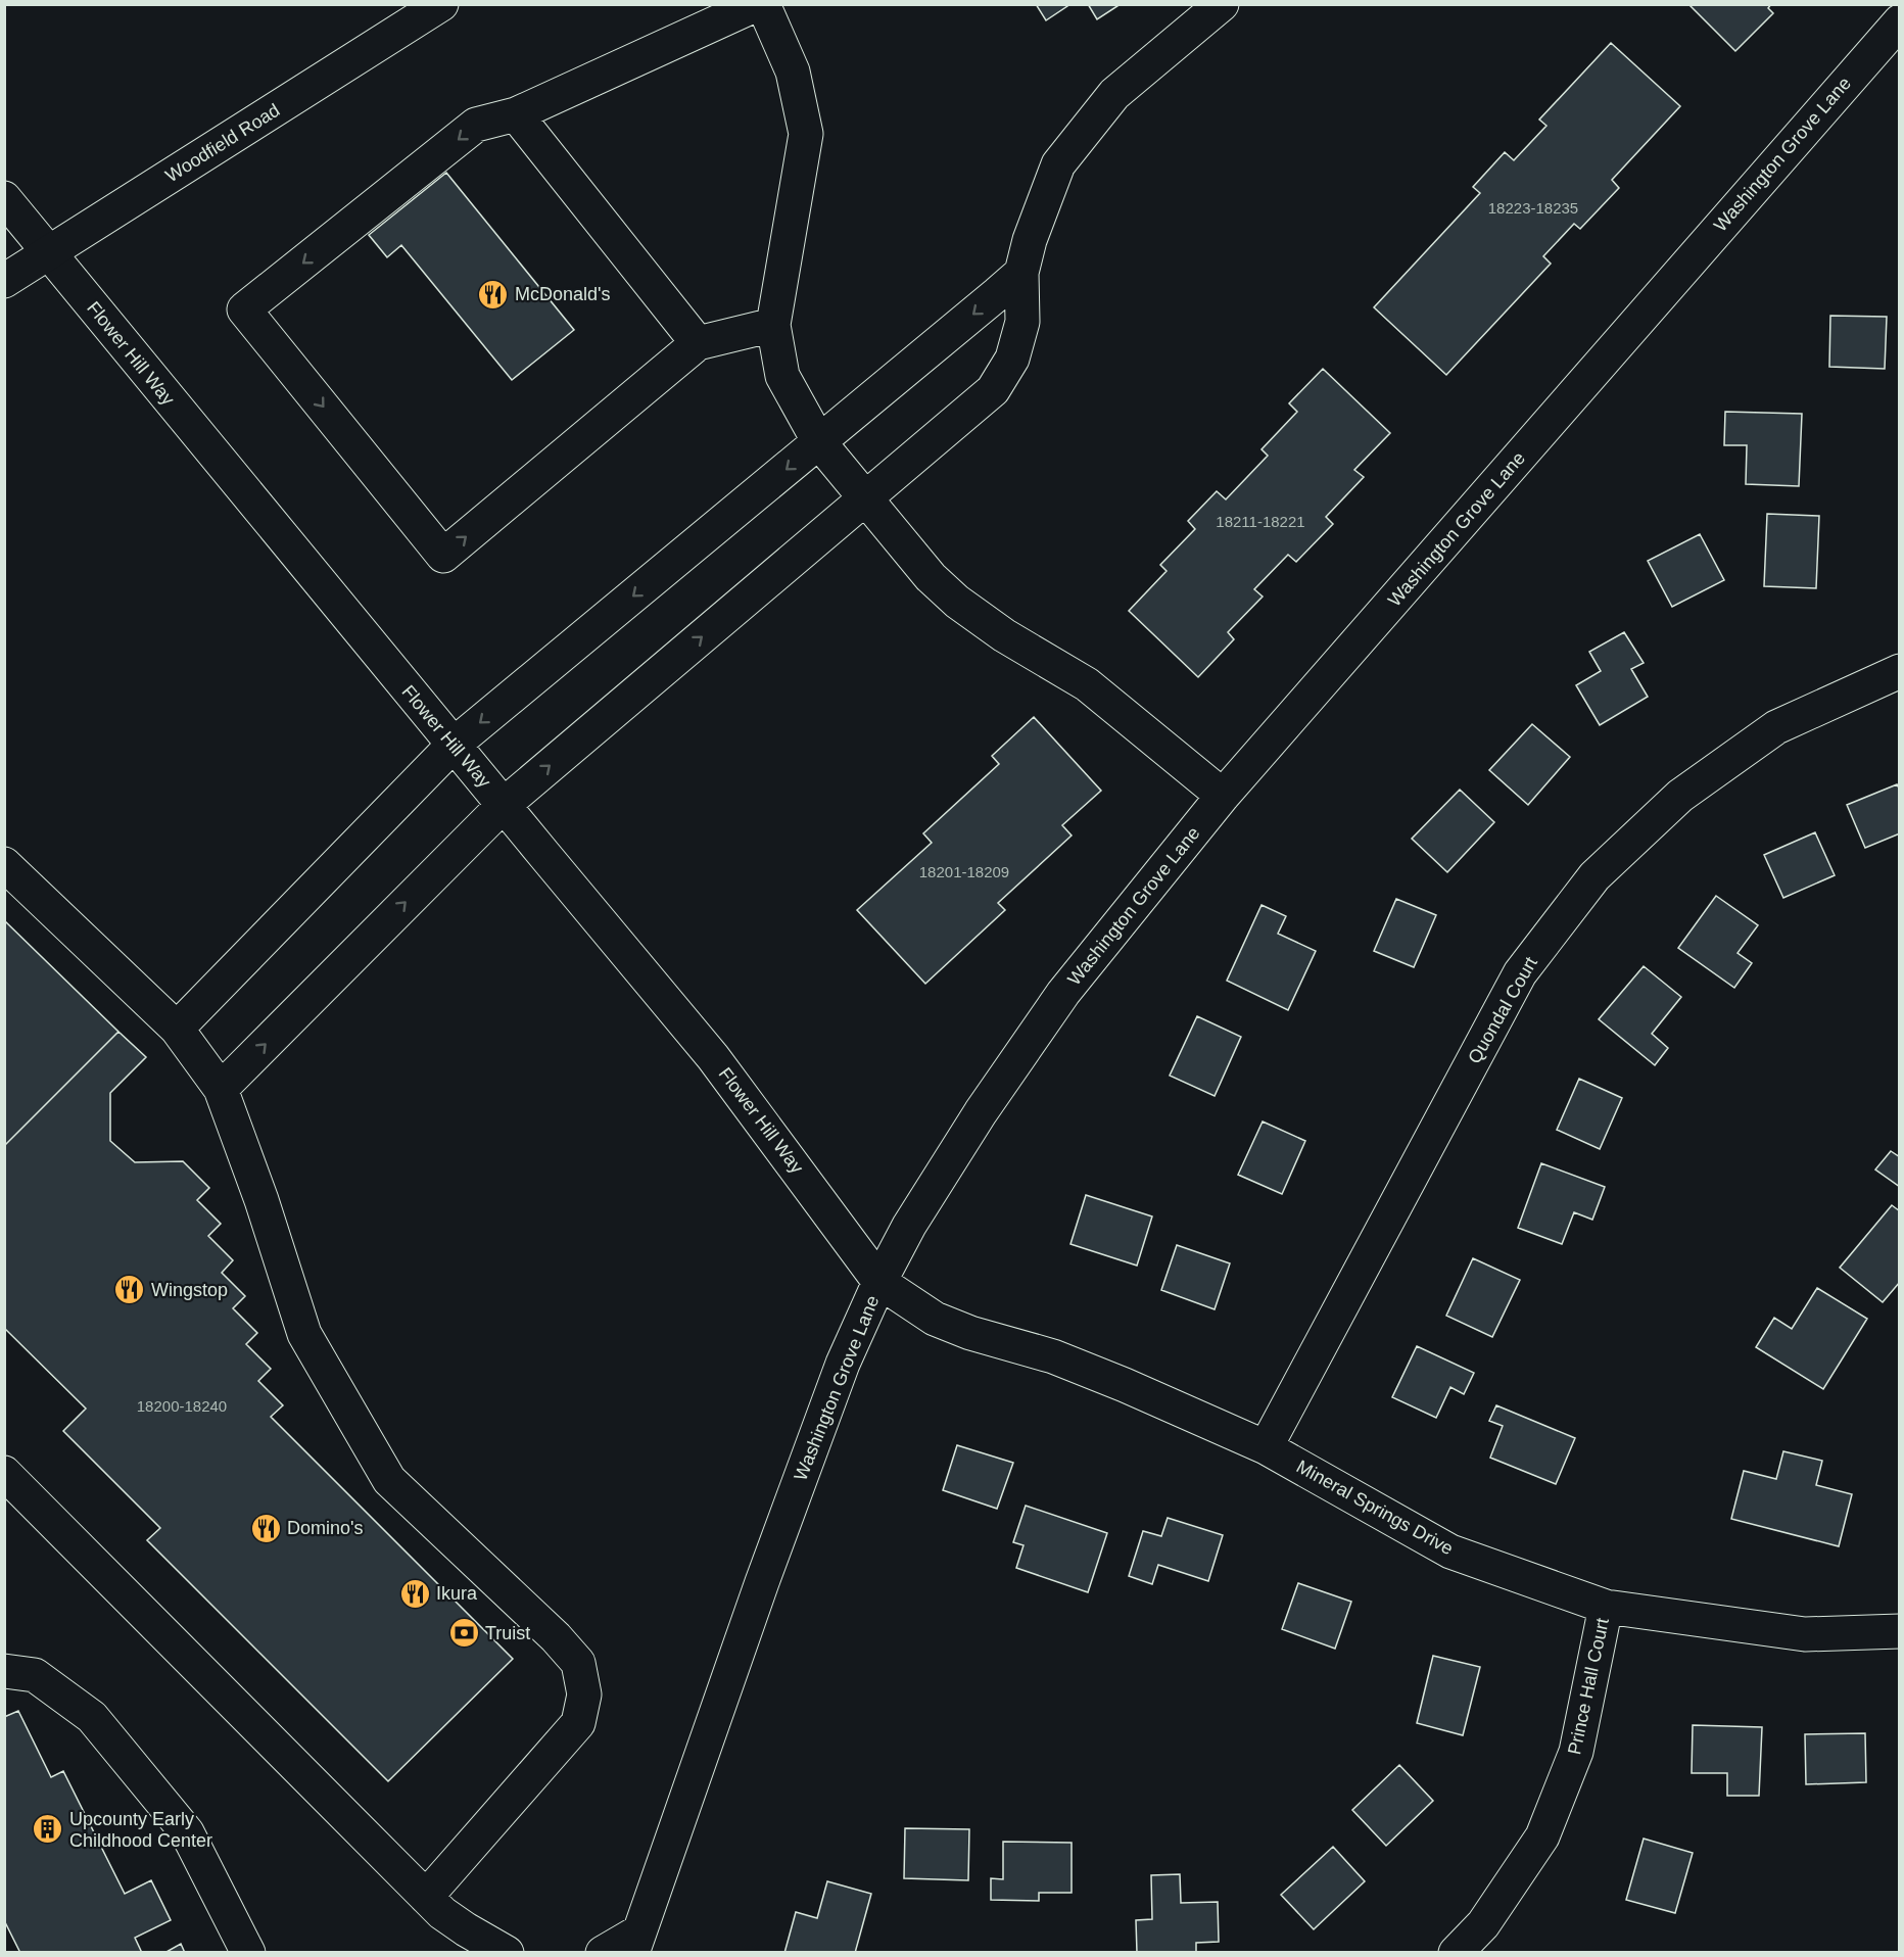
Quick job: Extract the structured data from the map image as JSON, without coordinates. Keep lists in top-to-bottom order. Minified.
{"streets":{"street":["Woodfield Road","Washington Grove Lane","Flower Hill Way","Quondal Court","Mineral Springs Drive","Prince Hall Court"]},"crossings":[["Woodfield Road","Flower Hill Way"],["Washington Grove Lane","Flower Hill Way"],["Washington Grove Lane","Mineral Springs Drive"],["Flower Hill Way","Mineral Springs Drive"],["Quondal Court","Mineral Springs Drive"],["Mineral Springs Drive","Prince Hall Court"]],"places":{"restaurant":["McDonald's","Wingstop","Domino's","Ikura"],"bank":["Truist"],"building":["Upcounty Early Childhood Center"]},"house_numbers":["18223-18235","18211-18221","18201-18209","18200-18240"]}
